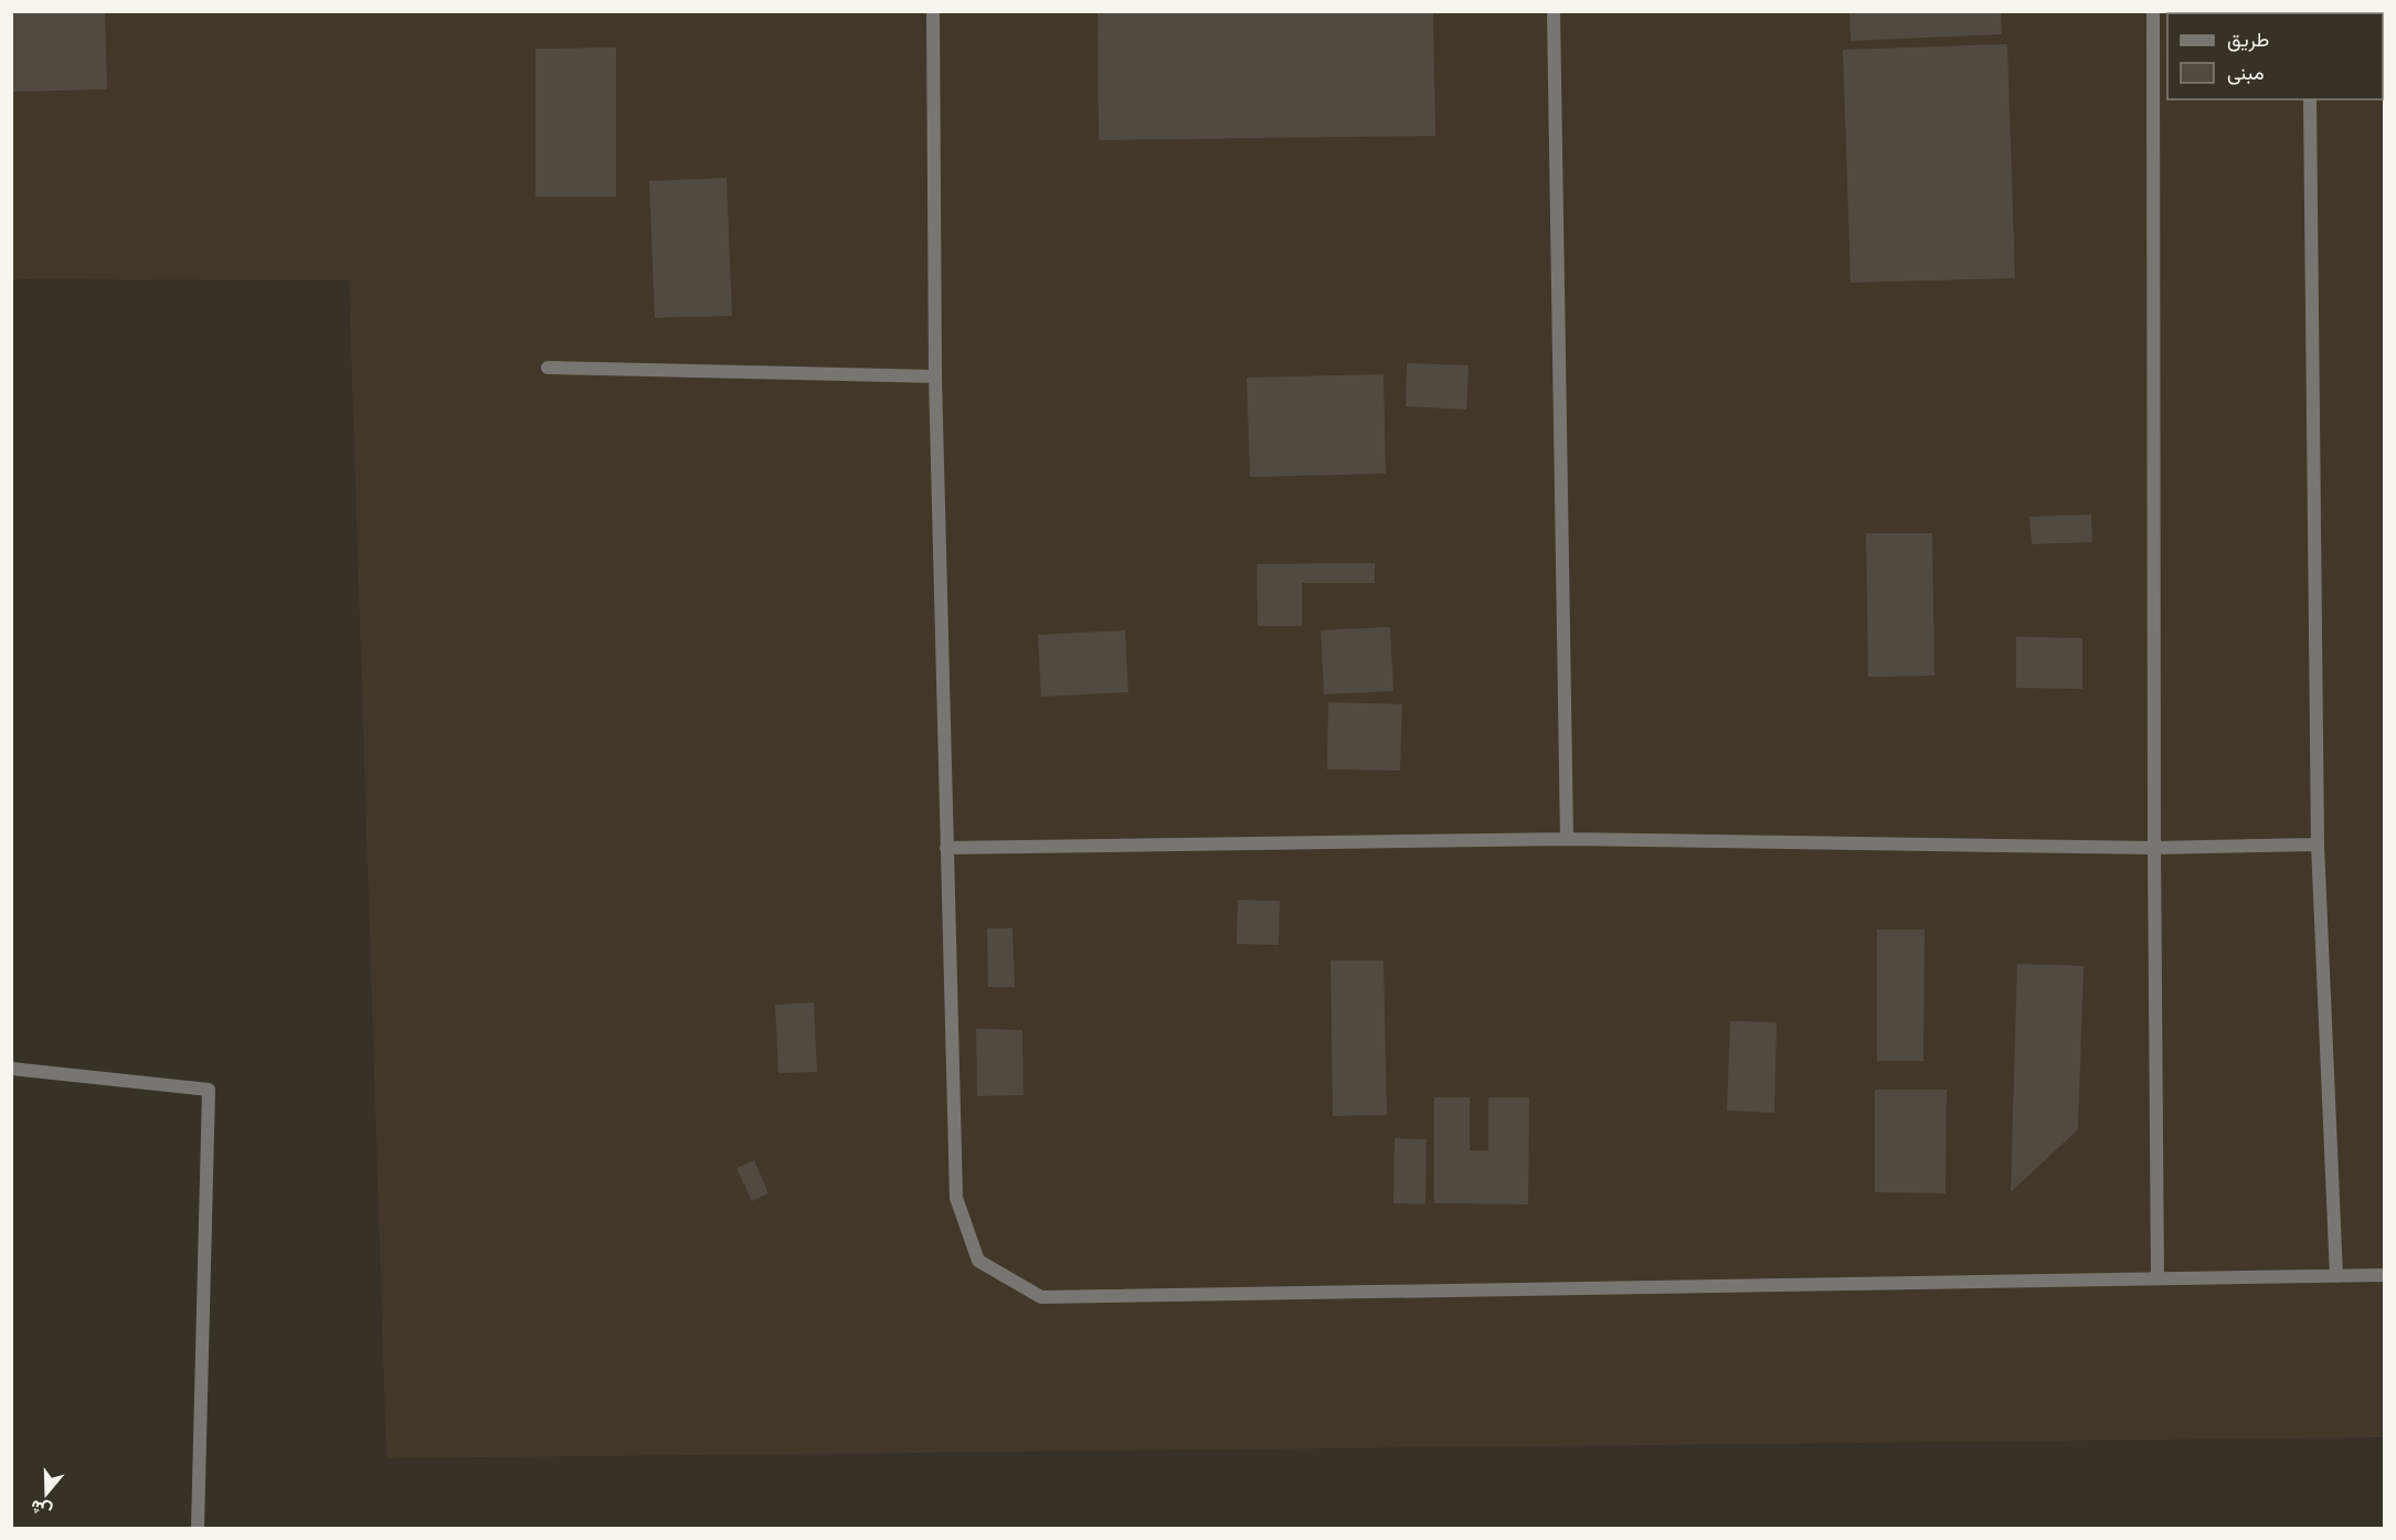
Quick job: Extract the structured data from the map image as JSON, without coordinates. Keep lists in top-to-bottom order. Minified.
{"legend":["طريق","مبنى"],"north":"bottom"}
